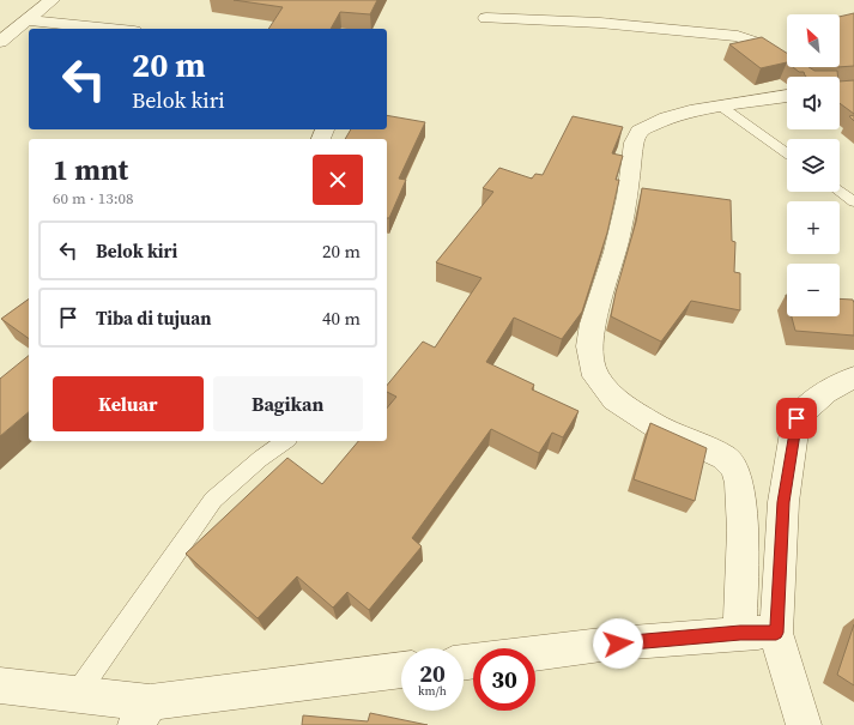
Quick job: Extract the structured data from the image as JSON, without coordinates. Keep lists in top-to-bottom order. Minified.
{"north":"top left","page":{"map_buttons":["+","−"],"turn":["20 m","Belok kiri"],"heading":["1 mnt","60 m · 13:08"],"list":[{"name":"Belok kiri","value":"20 m"},{"name":"Tiba di tujuan","value":"40 m"}],"buttons":["Keluar","Bagikan"],"speed":"20 km/h","limit":"30"}}
